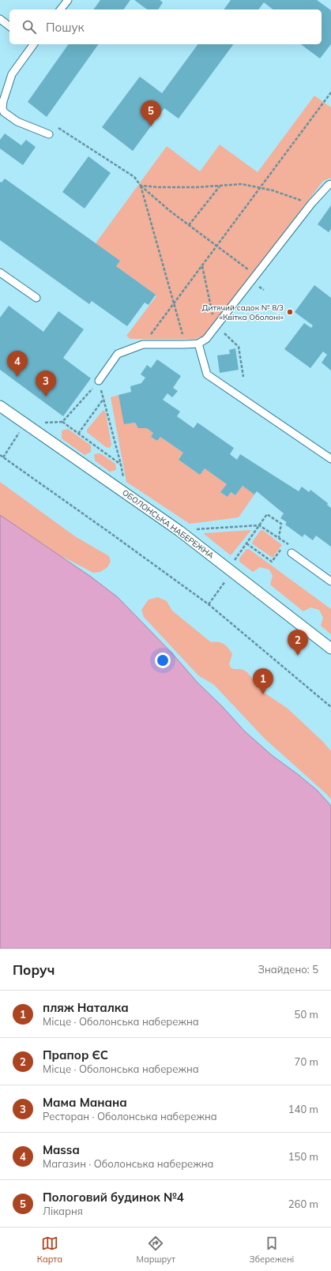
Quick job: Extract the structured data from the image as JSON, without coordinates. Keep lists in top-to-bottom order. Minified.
{"streets":{"street":["ОБОЛОНСЬКА НАБЕРЕЖНА"]},"places":["Дитячий садок № 8/3 «Квітка Оболоні»"],"page":{"search":"Пошук","pins":["5","4","3","2","1"],"heading":["Поруч","Знайдено: 5"],"list":[{"mark":"1","name":"пляж Наталка","note":"Місце · Оболонська набережна","value":"50 m"},{"mark":"2","name":"Прапор ЄС","note":"Місце · Оболонська набережна","value":"70 m"},{"mark":"3","name":"Мама Манана","note":"Ресторан · Оболонська набережна","value":"140 m"},{"mark":"4","name":"Massa","note":"Магазин · Оболонська набережна","value":"150 m"},{"mark":"5","name":"Пологовий будинок №4","note":"Лікарня","value":"260 m"}],"nav":["Карта","Маршрут","Збережені"]}}
